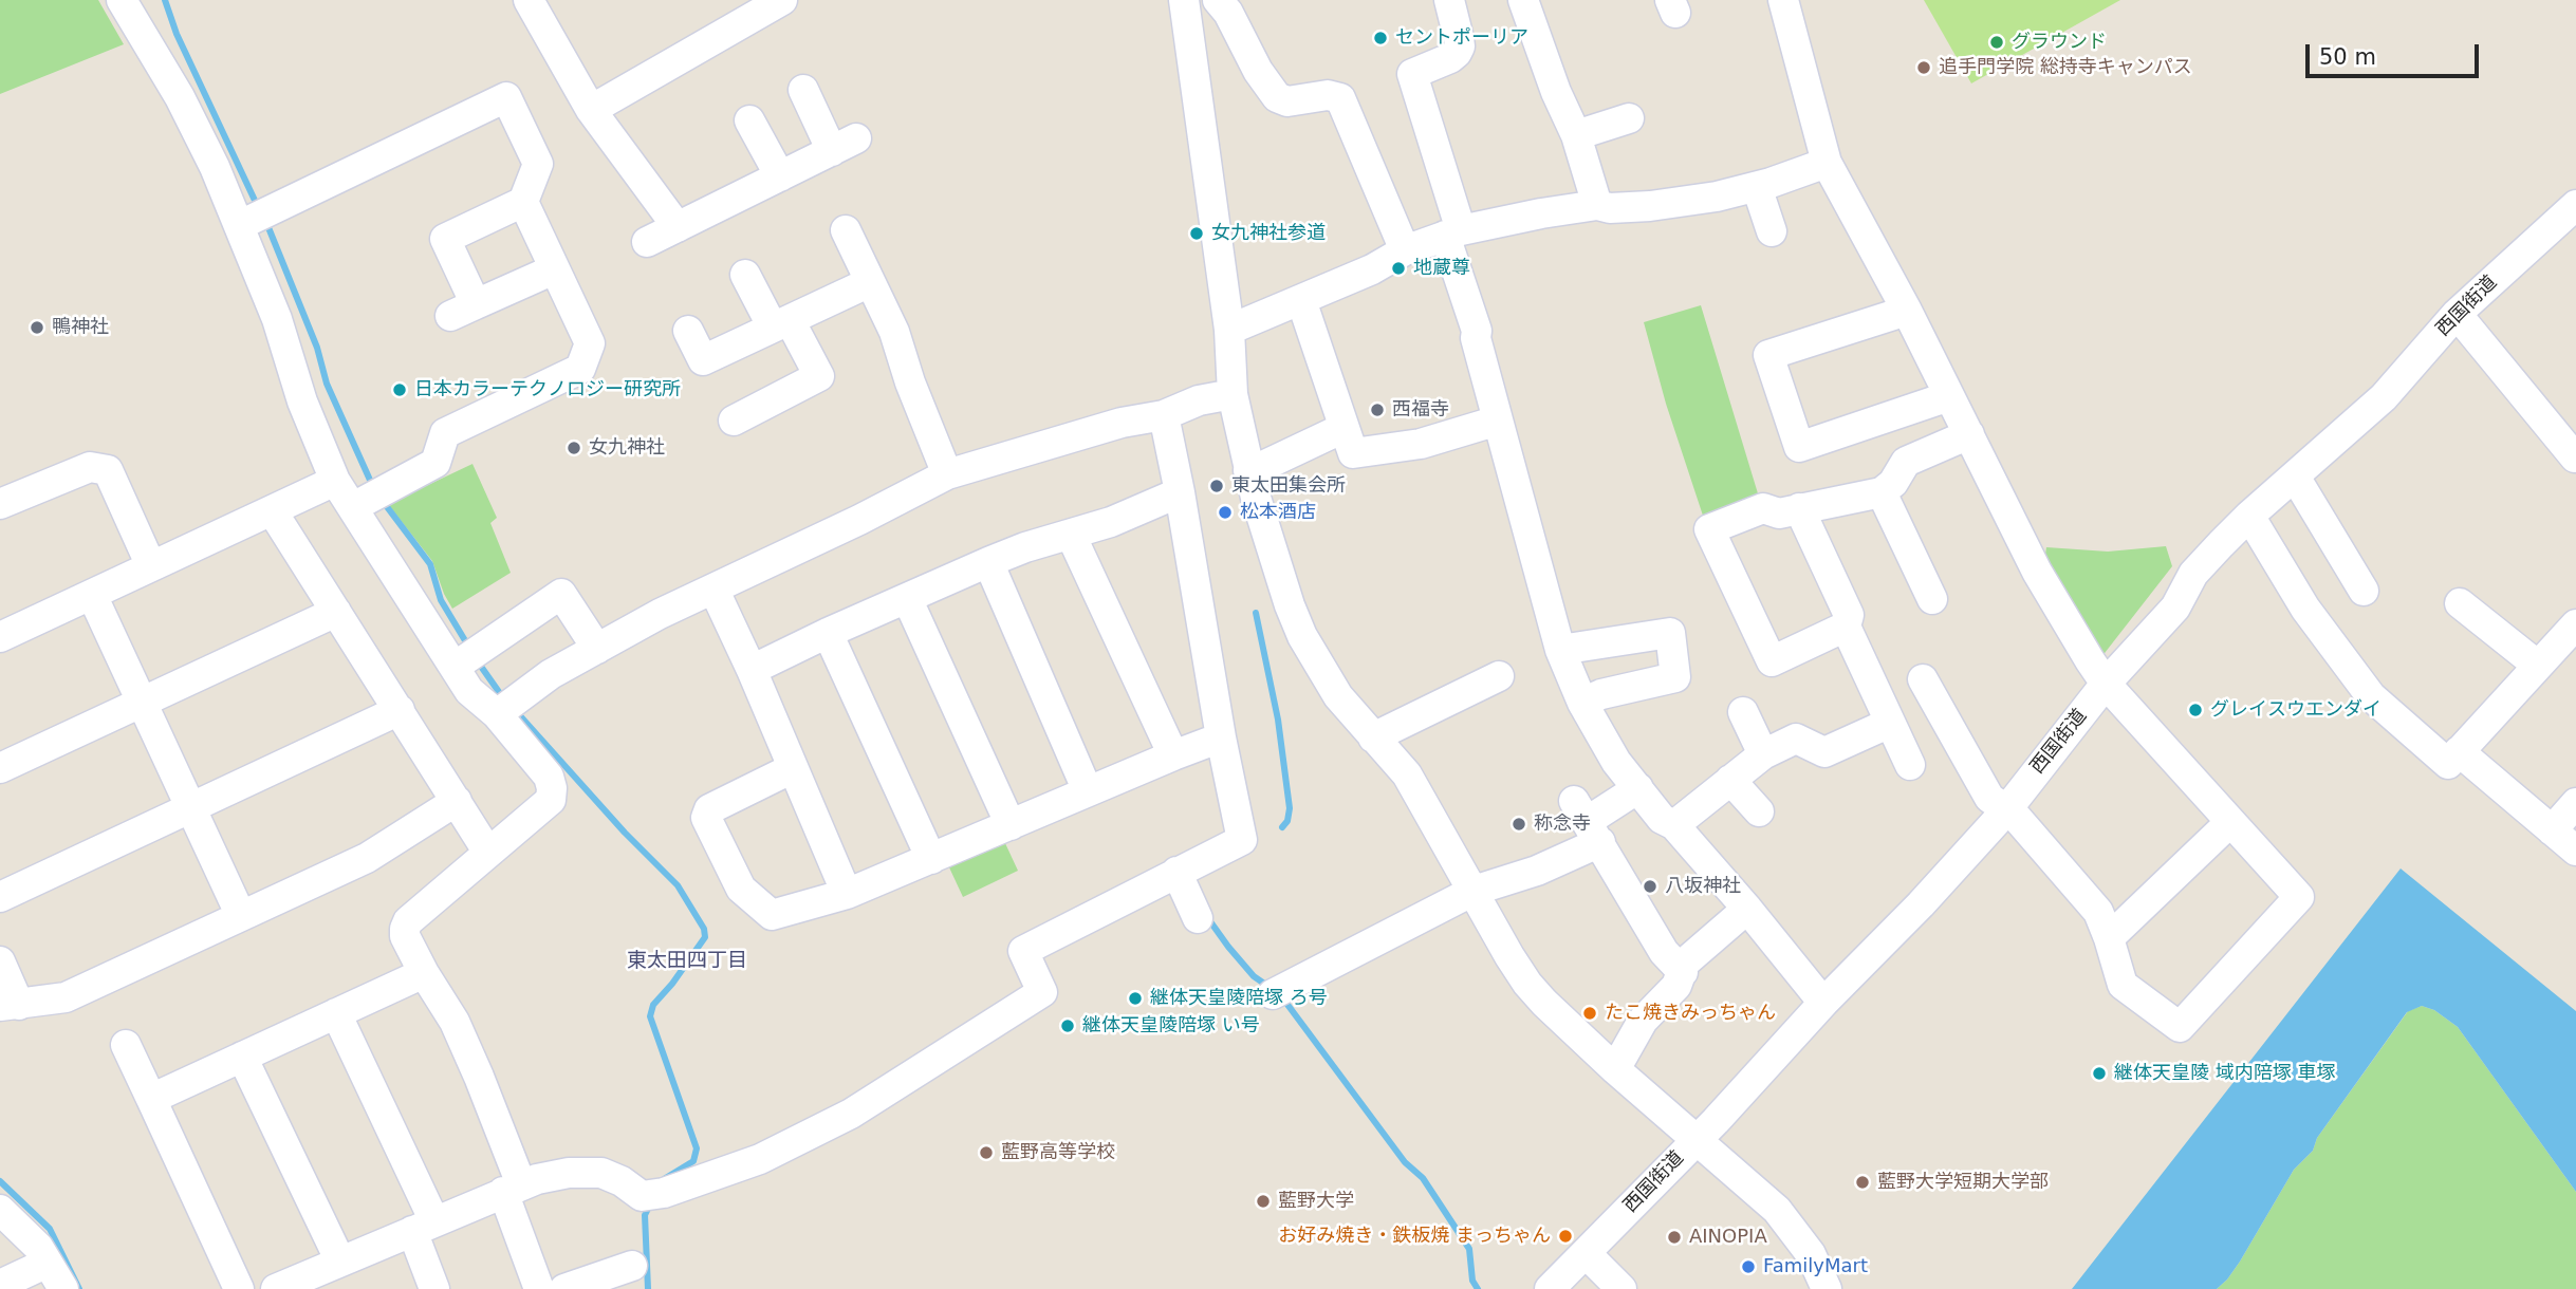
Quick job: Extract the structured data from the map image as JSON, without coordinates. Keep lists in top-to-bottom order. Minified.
{"streets":{"street":["西国街道"]},"districts":["東太田四丁目"],"places":["セントポーリア","グラウンド","追手門学院 総持寺キャンパス","女九神社参道","地蔵尊","鴨神社","日本カラーテクノロジー研究所","西福寺","女九神社","東太田集会所","松本酒店","グレイスウエンダイ","称念寺","八坂神社","継体天皇陵陪塚 ろ号","たこ焼きみっちゃん","継体天皇陵陪塚 い号","継体天皇陵 域内陪塚 車塚","藍野高等学校","藍野大学短期大学部","藍野大学","お好み焼き・鉄板焼 まっちゃん","AINOPIA","FamilyMart"],"scale_bar":"50 m"}
